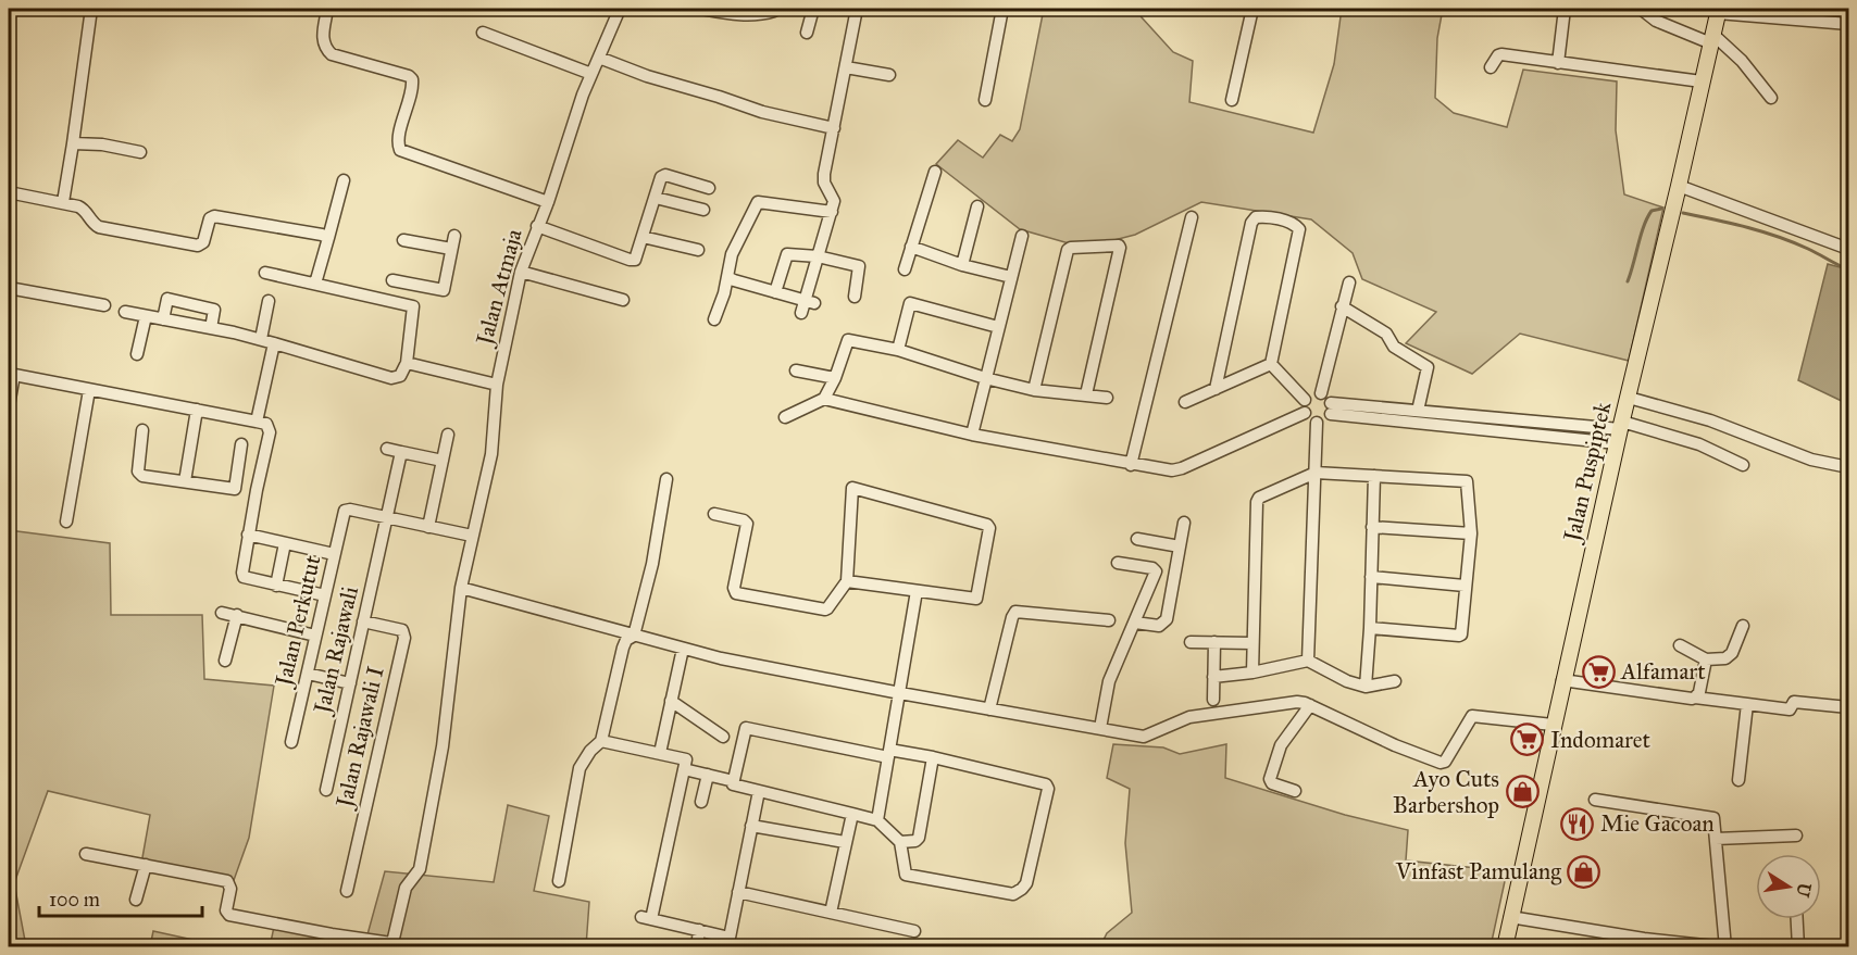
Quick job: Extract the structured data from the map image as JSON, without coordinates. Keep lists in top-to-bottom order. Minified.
{"streets":{"main road":["Jalan Puspiptek"],"street":["Jalan Atmaja","Jalan Perkutut","Jalan Rajawali","Jalan Rajawali I"]},"crossings":[["Jalan Perkutut","Jalan Rajawali"],["Jalan Rajawali","Jalan Rajawali I"]],"places":{"supermarket":["Alfamart","Indomaret"],"shop":["Ayo Cuts Barbershop","Vinfast Pamulang"],"restaurant":["Mie Gacoan"]},"scale_bar":"100 m","north":"right"}
